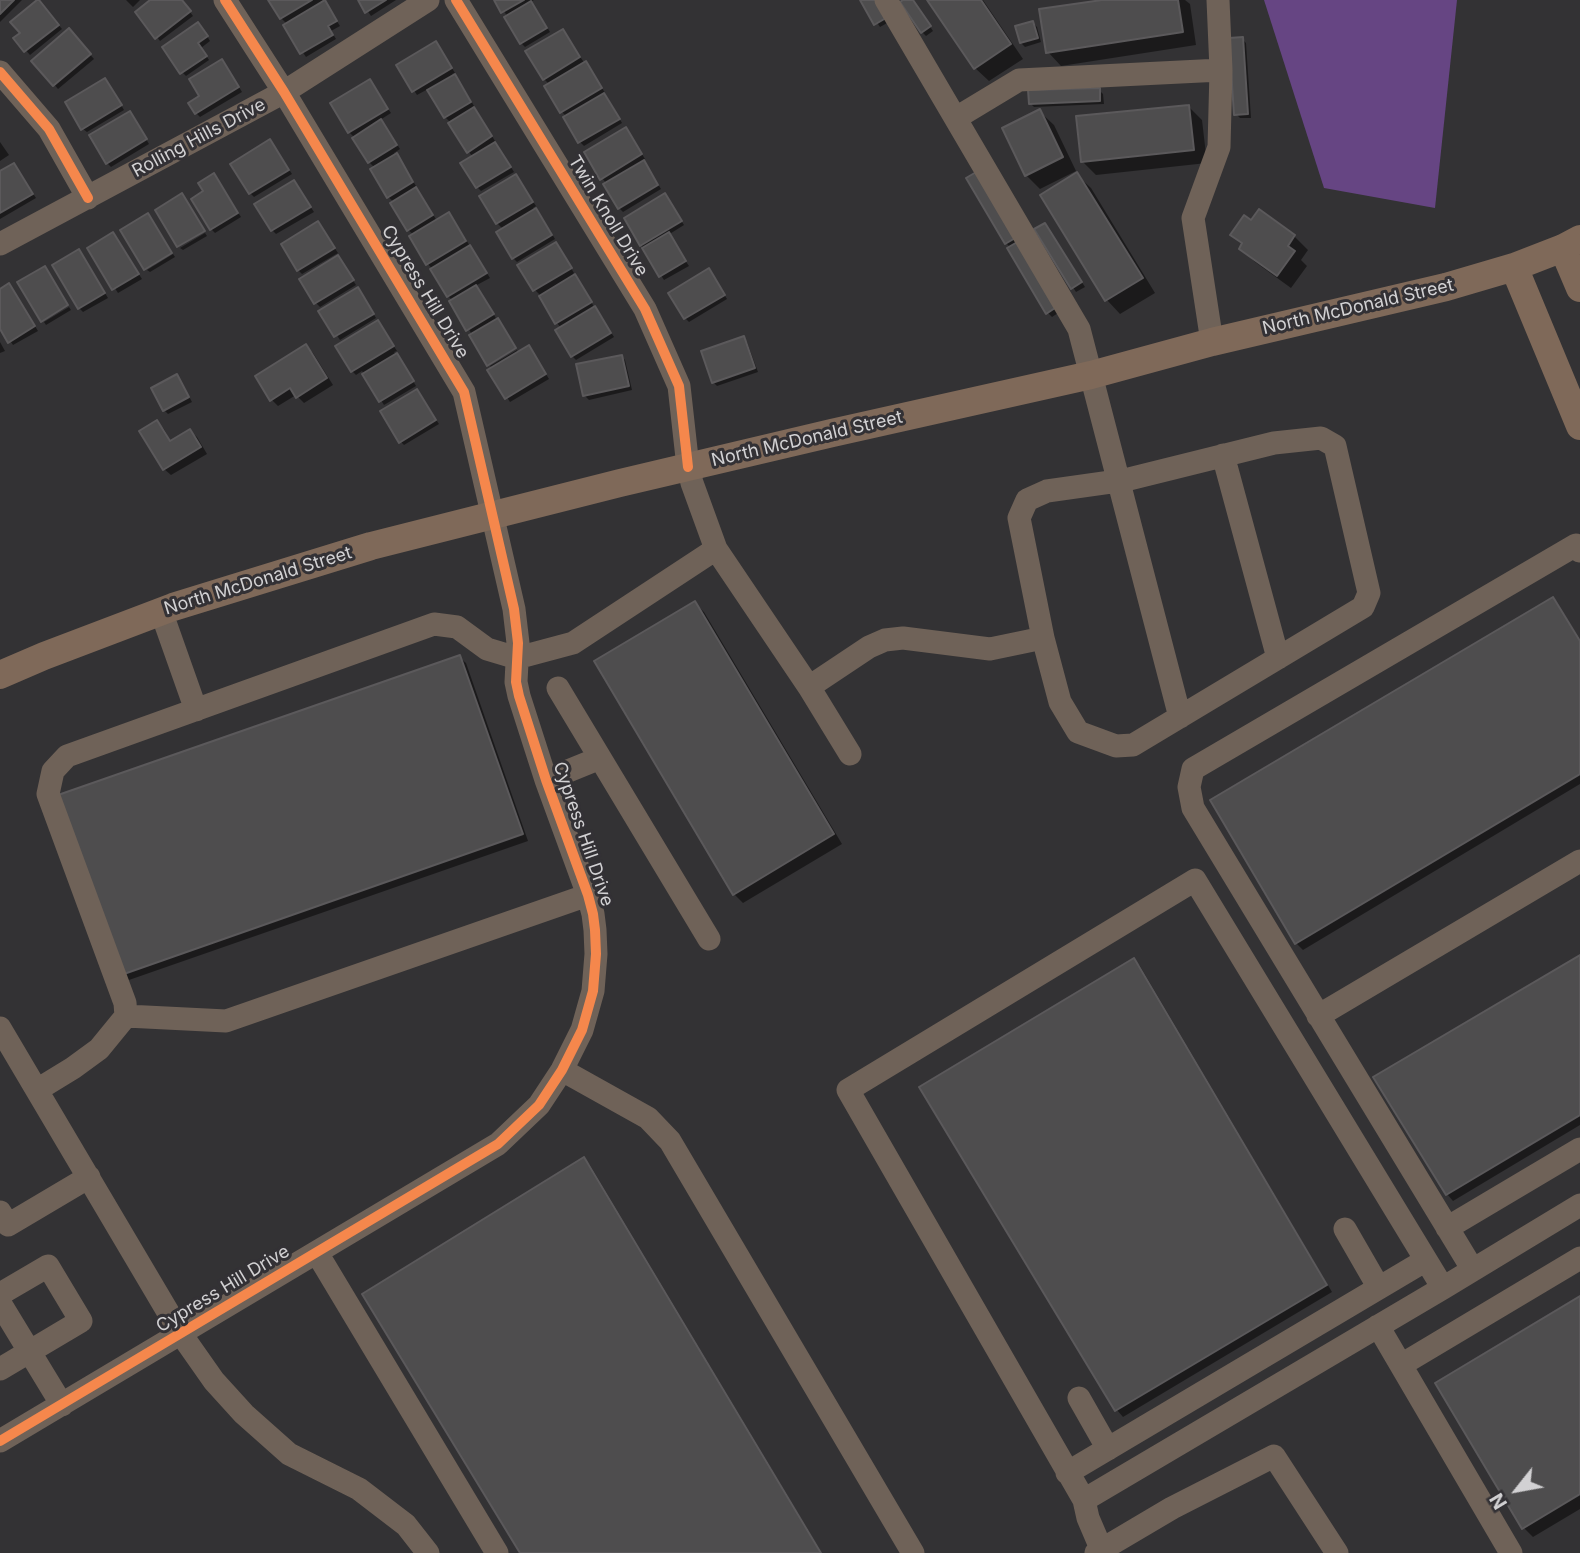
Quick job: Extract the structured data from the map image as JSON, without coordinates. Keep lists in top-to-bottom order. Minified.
{"streets":{"main road":["North McDonald Street"],"street":["Rolling Hills Drive","Twin Knoll Drive","Cypress Hill Drive"]},"crossings":[["Rolling Hills Drive","Cypress Hill Drive"],["Twin Knoll Drive","North McDonald Street"],["Cypress Hill Drive","North McDonald Street"]],"north":"bottom left"}
